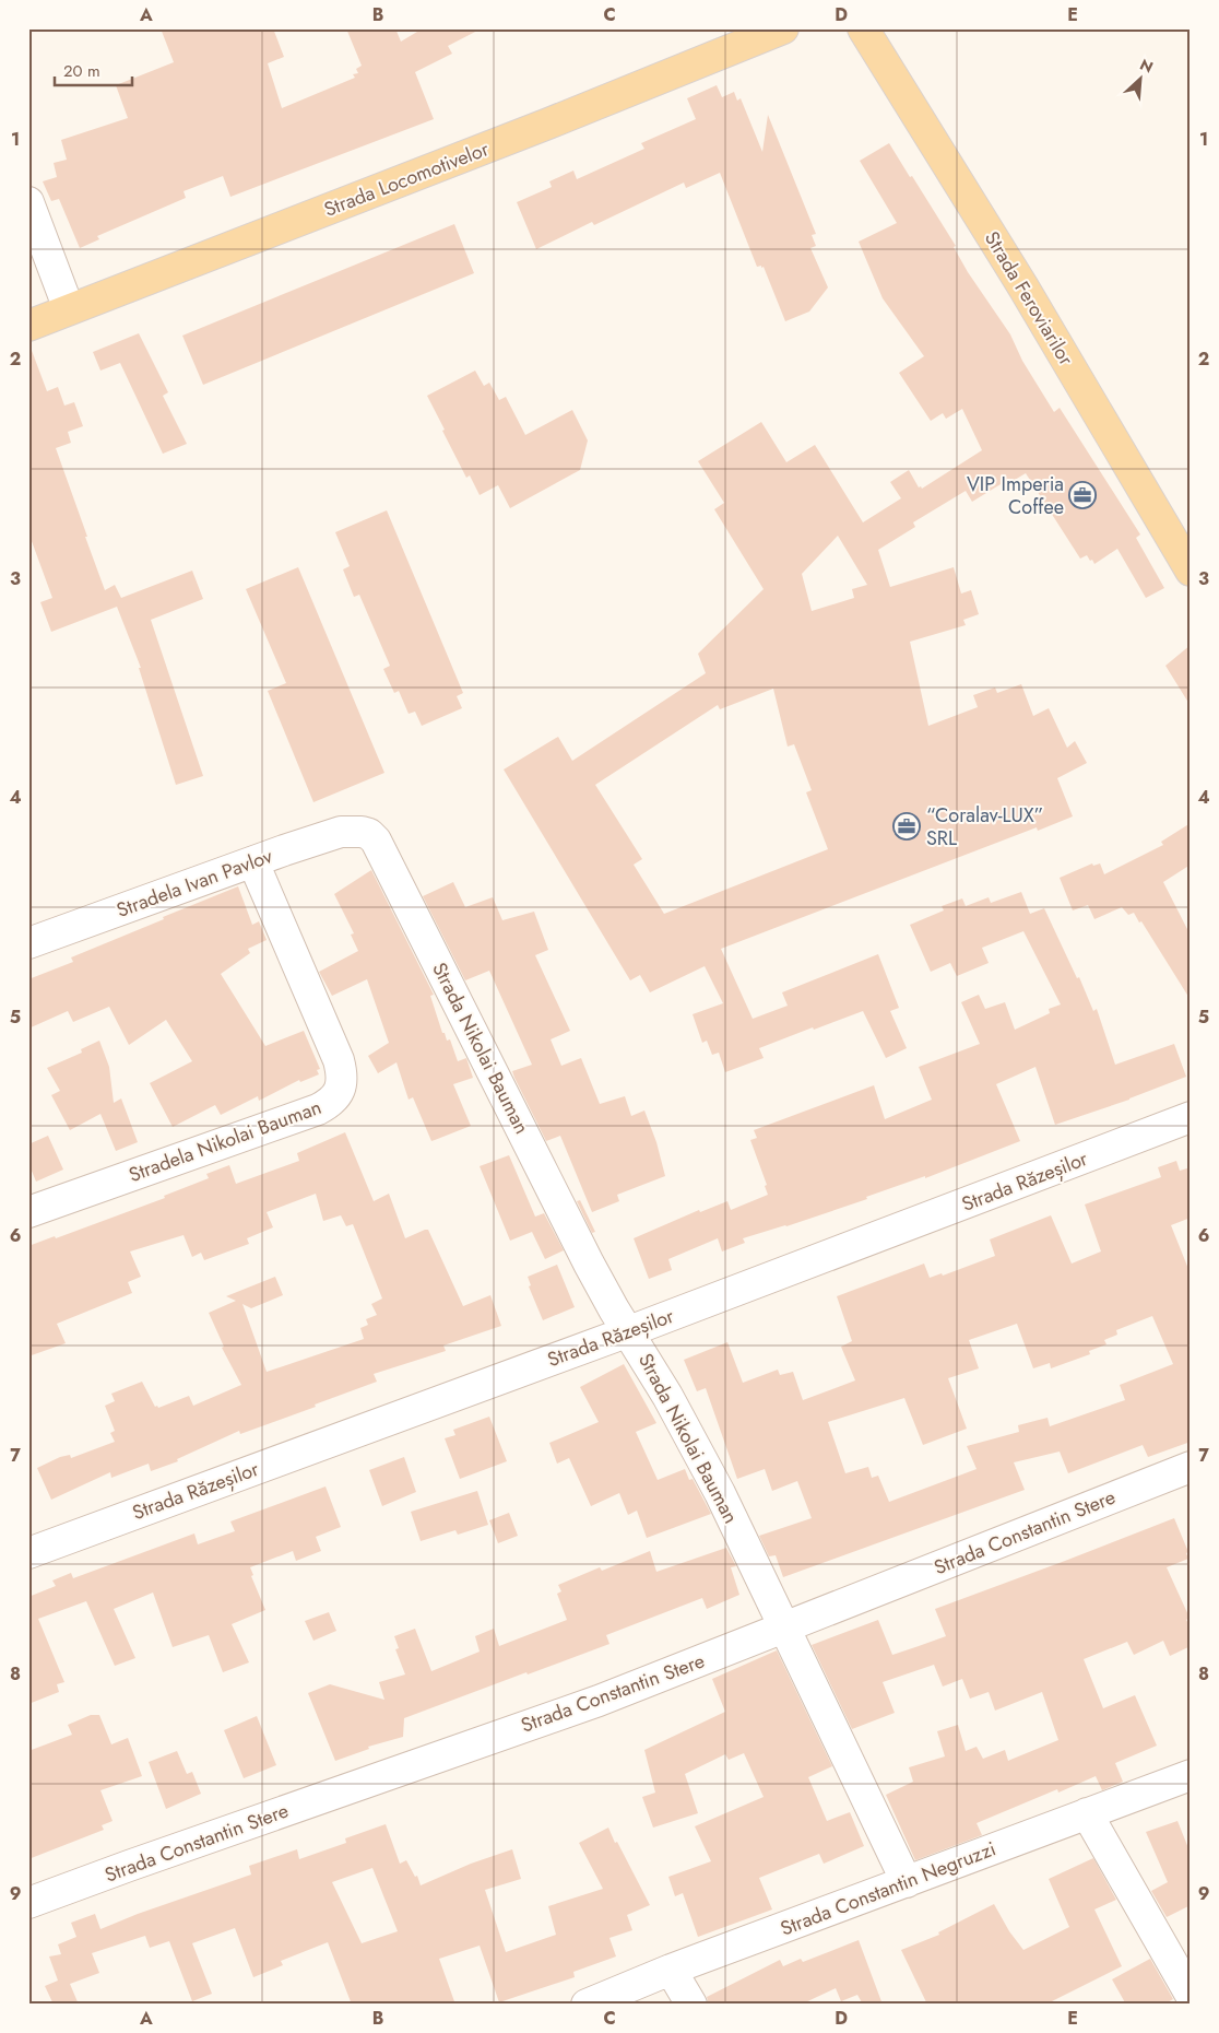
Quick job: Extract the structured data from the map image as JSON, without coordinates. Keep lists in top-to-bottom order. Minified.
{"streets":{"main road":["Strada Locomotivelor","Strada Feroviarilor"],"street":["Stradela Ivan Pavlov","Strada Nikolai Bauman","Stradela Nikolai Bauman","Strada Răzeșilor","Strada Constantin Stere","Strada Constantin Negruzzi"]},"crossings":[["Stradela Ivan Pavlov","Strada Nikolai Bauman"],["Stradela Ivan Pavlov","Stradela Nikolai Bauman"],["Strada Nikolai Bauman","Strada Răzeșilor"],["Strada Nikolai Bauman","Strada Constantin Stere"],["Strada Nikolai Bauman","Strada Constantin Negruzzi"]],"places":{"office":["VIP Imperia Coffee","“Coralav-LUX” SRL"]},"scale_bar":"20 m","north":"top right","grid":{"columns":["A","B","C","D","E"],"rows":["1","2","3","4","5","6","7","8","9"]}}
